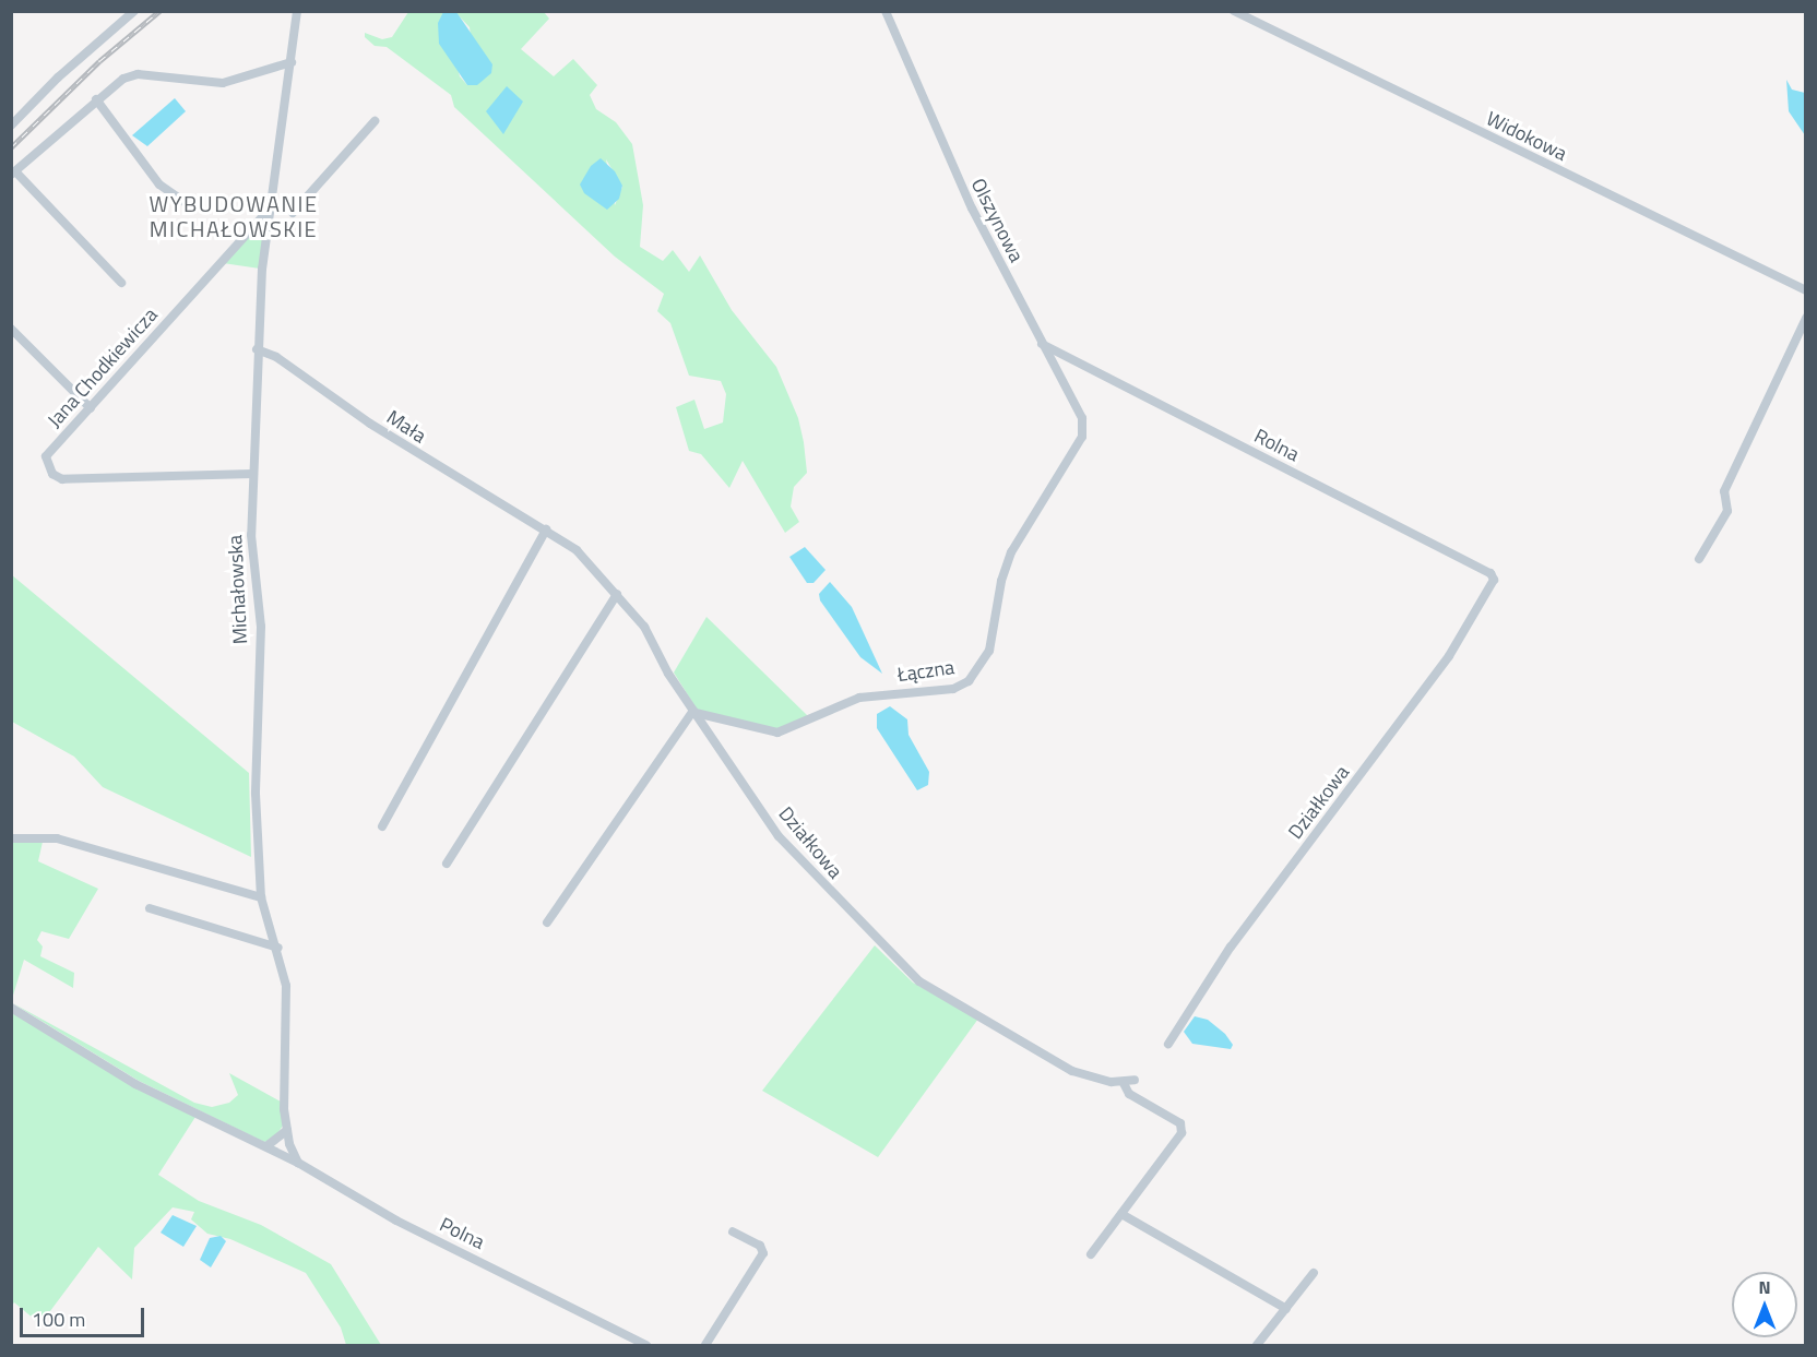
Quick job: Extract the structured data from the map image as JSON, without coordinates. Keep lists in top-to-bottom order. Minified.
{"streets":{"street":["Widokowa","Olszynowa","Jana Chodkiewicza","Mała","Rolna","Michałowska","Łączna","Działkowa","Polna"]},"crossings":[["Olszynowa","Rolna"],["Olszynowa","Łączna"],["Jana Chodkiewicza","Michałowska"],["Mała","Michałowska"],["Mała","Działkowa"],["Rolna","Działkowa"],["Michałowska","Polna"],["Łączna","Działkowa"]],"districts":["WYBUDOWANIE MICHAŁOWSKIE"],"scale_bar":"100 m","north":"top"}
